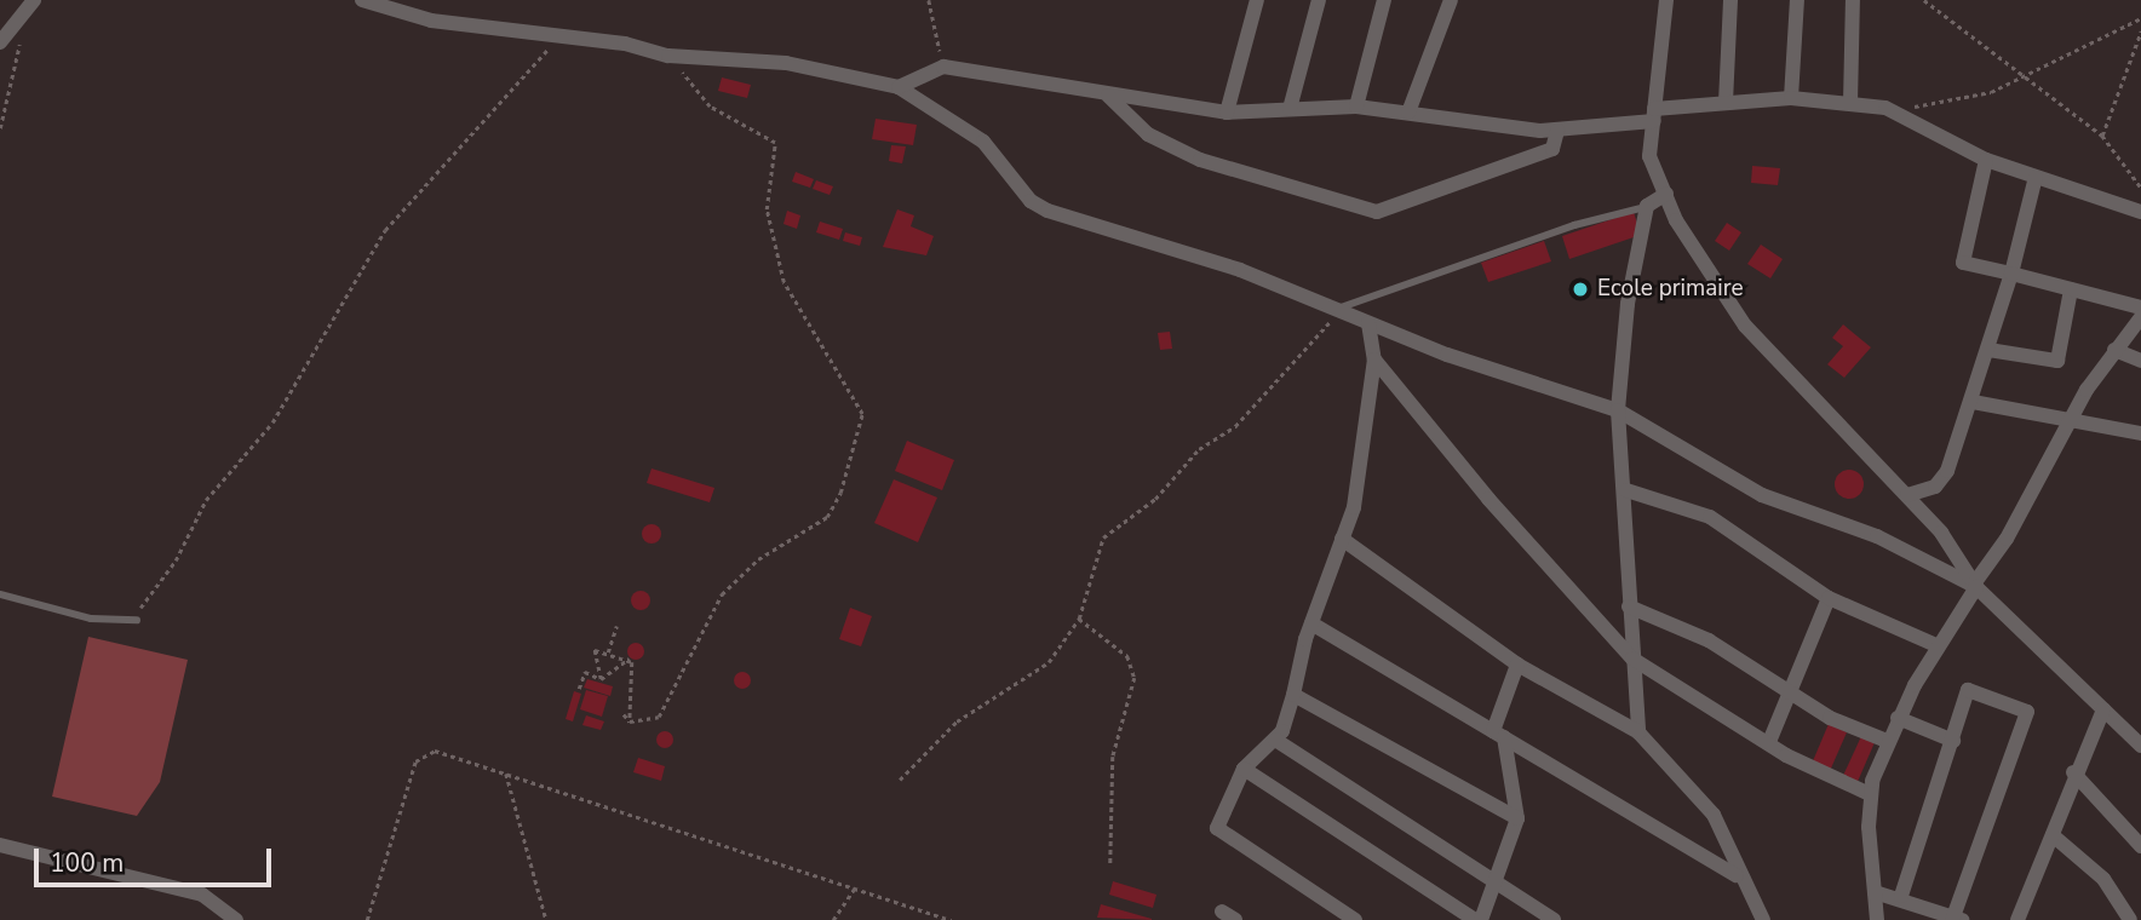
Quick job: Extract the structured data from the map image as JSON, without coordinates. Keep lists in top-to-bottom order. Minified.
{"places":["Ecole primaire"],"scale_bar":"100 m"}
